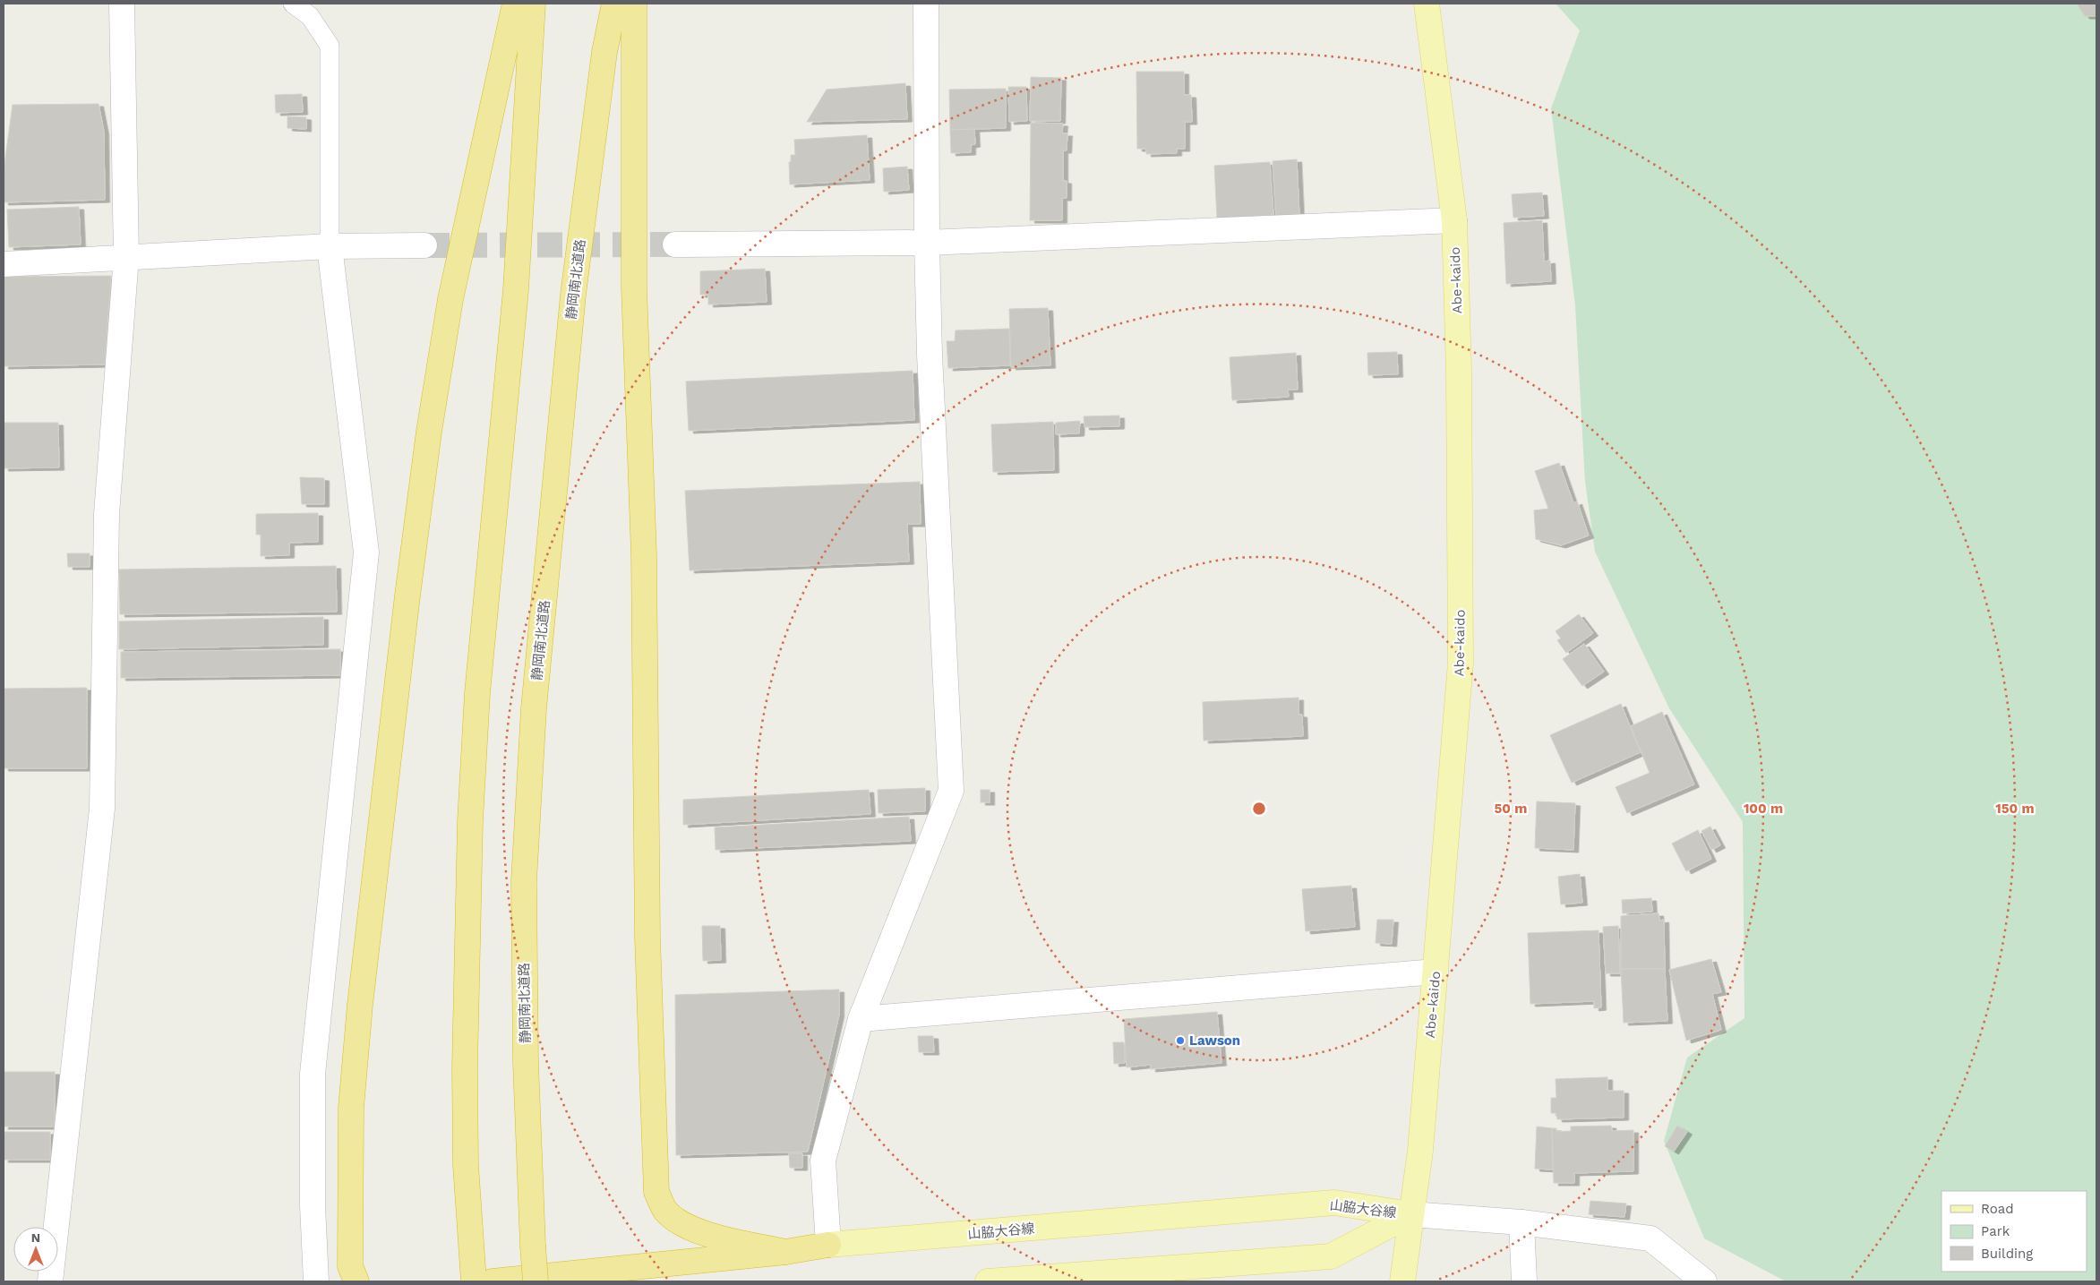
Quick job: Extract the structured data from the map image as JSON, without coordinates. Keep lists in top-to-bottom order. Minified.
{"streets":{"highway":["静岡南北道路"],"main road":["Abe-kaido","山脇大谷線"]},"crossings":[["Abe-kaido","山脇大谷線"]],"places":["Lawson"],"legend":["Road","Park","Building"],"north":"top","rings":["50 m","100 m","150 m"]}
